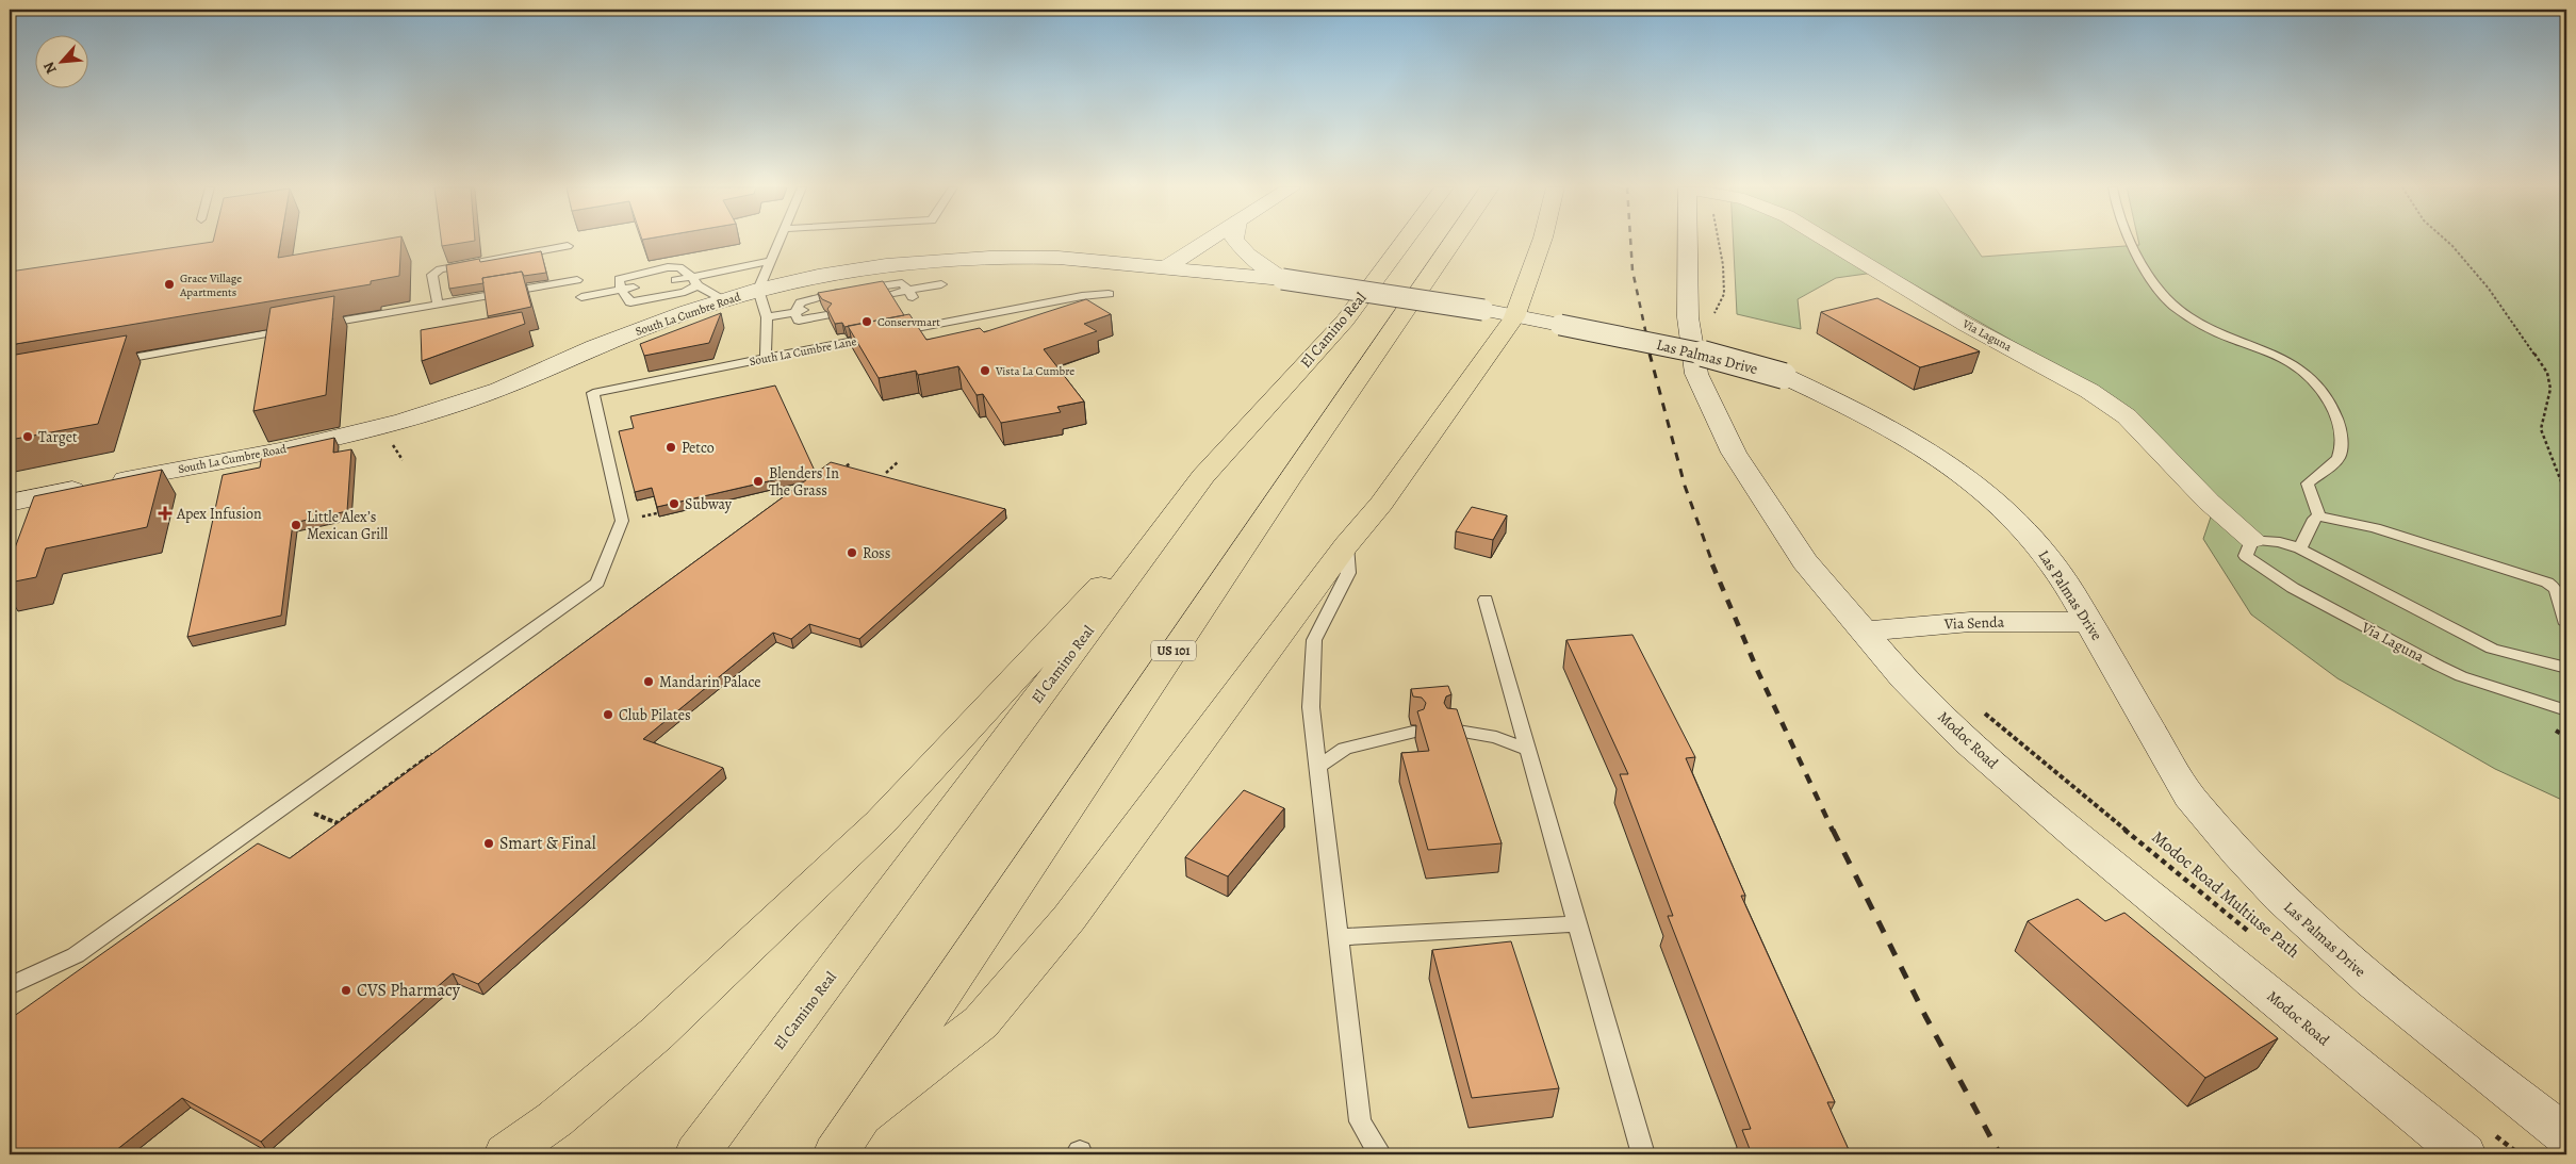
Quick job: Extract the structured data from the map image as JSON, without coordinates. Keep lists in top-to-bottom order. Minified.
{"streets":{"highway":["El Camino Real","US 101"],"street":["South La Cumbre Road","Via Laguna","Las Palmas Drive","Via Senda","Modoc Road"],"lane":["South La Cumbre Lane"],"path":["Modoc Road Multiuse Path"]},"crossings":[["South La Cumbre Road","Las Palmas Drive"],["Las Palmas Drive","Via Senda"],["Via Senda","Modoc Road"]],"places":{"other":["Grace Village Apartments","Conservmart","Vista La Cumbre","Target","Petco","Blenders In The Grass","Subway","Little Alex’s Mexican Grill","Ross","Mandarin Palace","Club Pilates","Smart & Final","CVS Pharmacy"],"health":["Apex Infusion"]},"north":"bottom left"}
